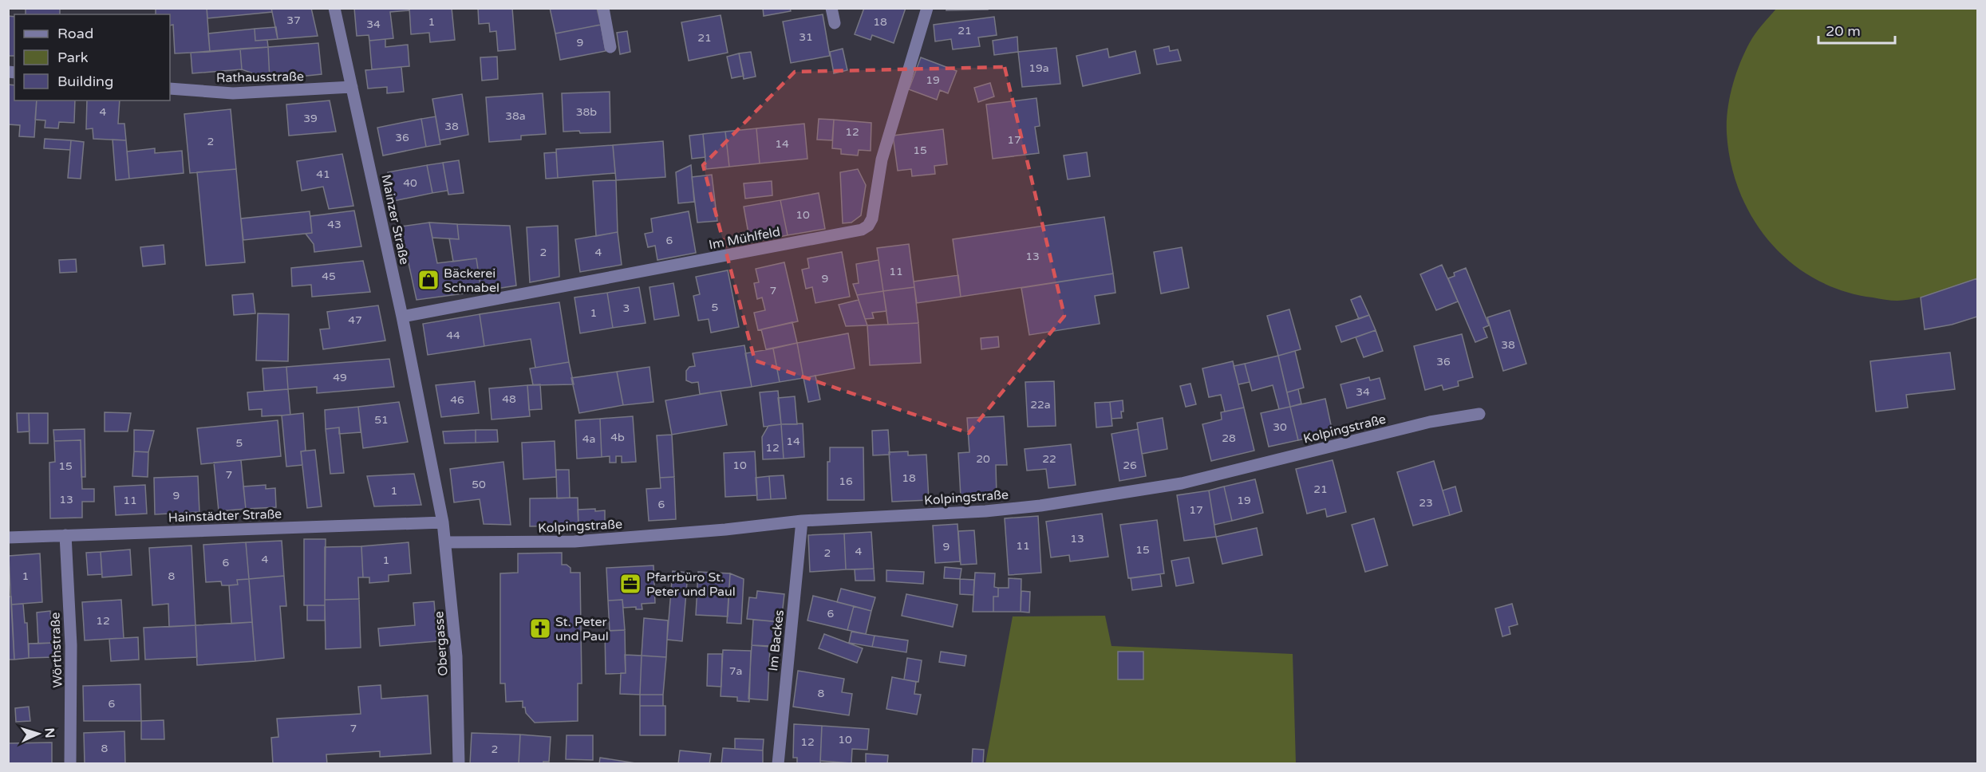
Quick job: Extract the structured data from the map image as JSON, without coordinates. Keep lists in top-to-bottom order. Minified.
{"streets":{"street":["Rathausstraße","Mainzer Straße","Im Mühlfeld","Kolpingstraße","Hainstädter Straße","Im Backes","Obergasse","Wörthstraße"]},"crossings":[["Rathausstraße","Mainzer Straße"],["Mainzer Straße","Im Mühlfeld"],["Mainzer Straße","Hainstädter Straße"],["Mainzer Straße","Obergasse"],["Kolpingstraße","Im Backes"],["Kolpingstraße","Obergasse"],["Hainstädter Straße","Obergasse"],["Hainstädter Straße","Wörthstraße"]],"places":{"shop":["Bäckerei Schnabel"],"office":["Pfarrbüro St. Peter und Paul"],"church":["St. Peter und Paul"]},"house_numbers":["37","1","18","34","21","31","21","9","19a","19","4","38b","38a","39","38","12","36","17","2","14","15","41","40","10","43","6","2","4","13","11","45","9","7","5","3","1","47","44","38","36","49","34","48","46","22a","51","30","4b","28","4a","14","5","12","20","22","10","26","15","7","18","16","50","21","1","9","13","11","19","23","6","17","13","11","9","15","4","2","4","1","6","1","8","6","12","7a","8","6","7","10","12","8","2"],"legend":["Road","Park","Building"],"scale_bar":"20 m","north":"right"}
